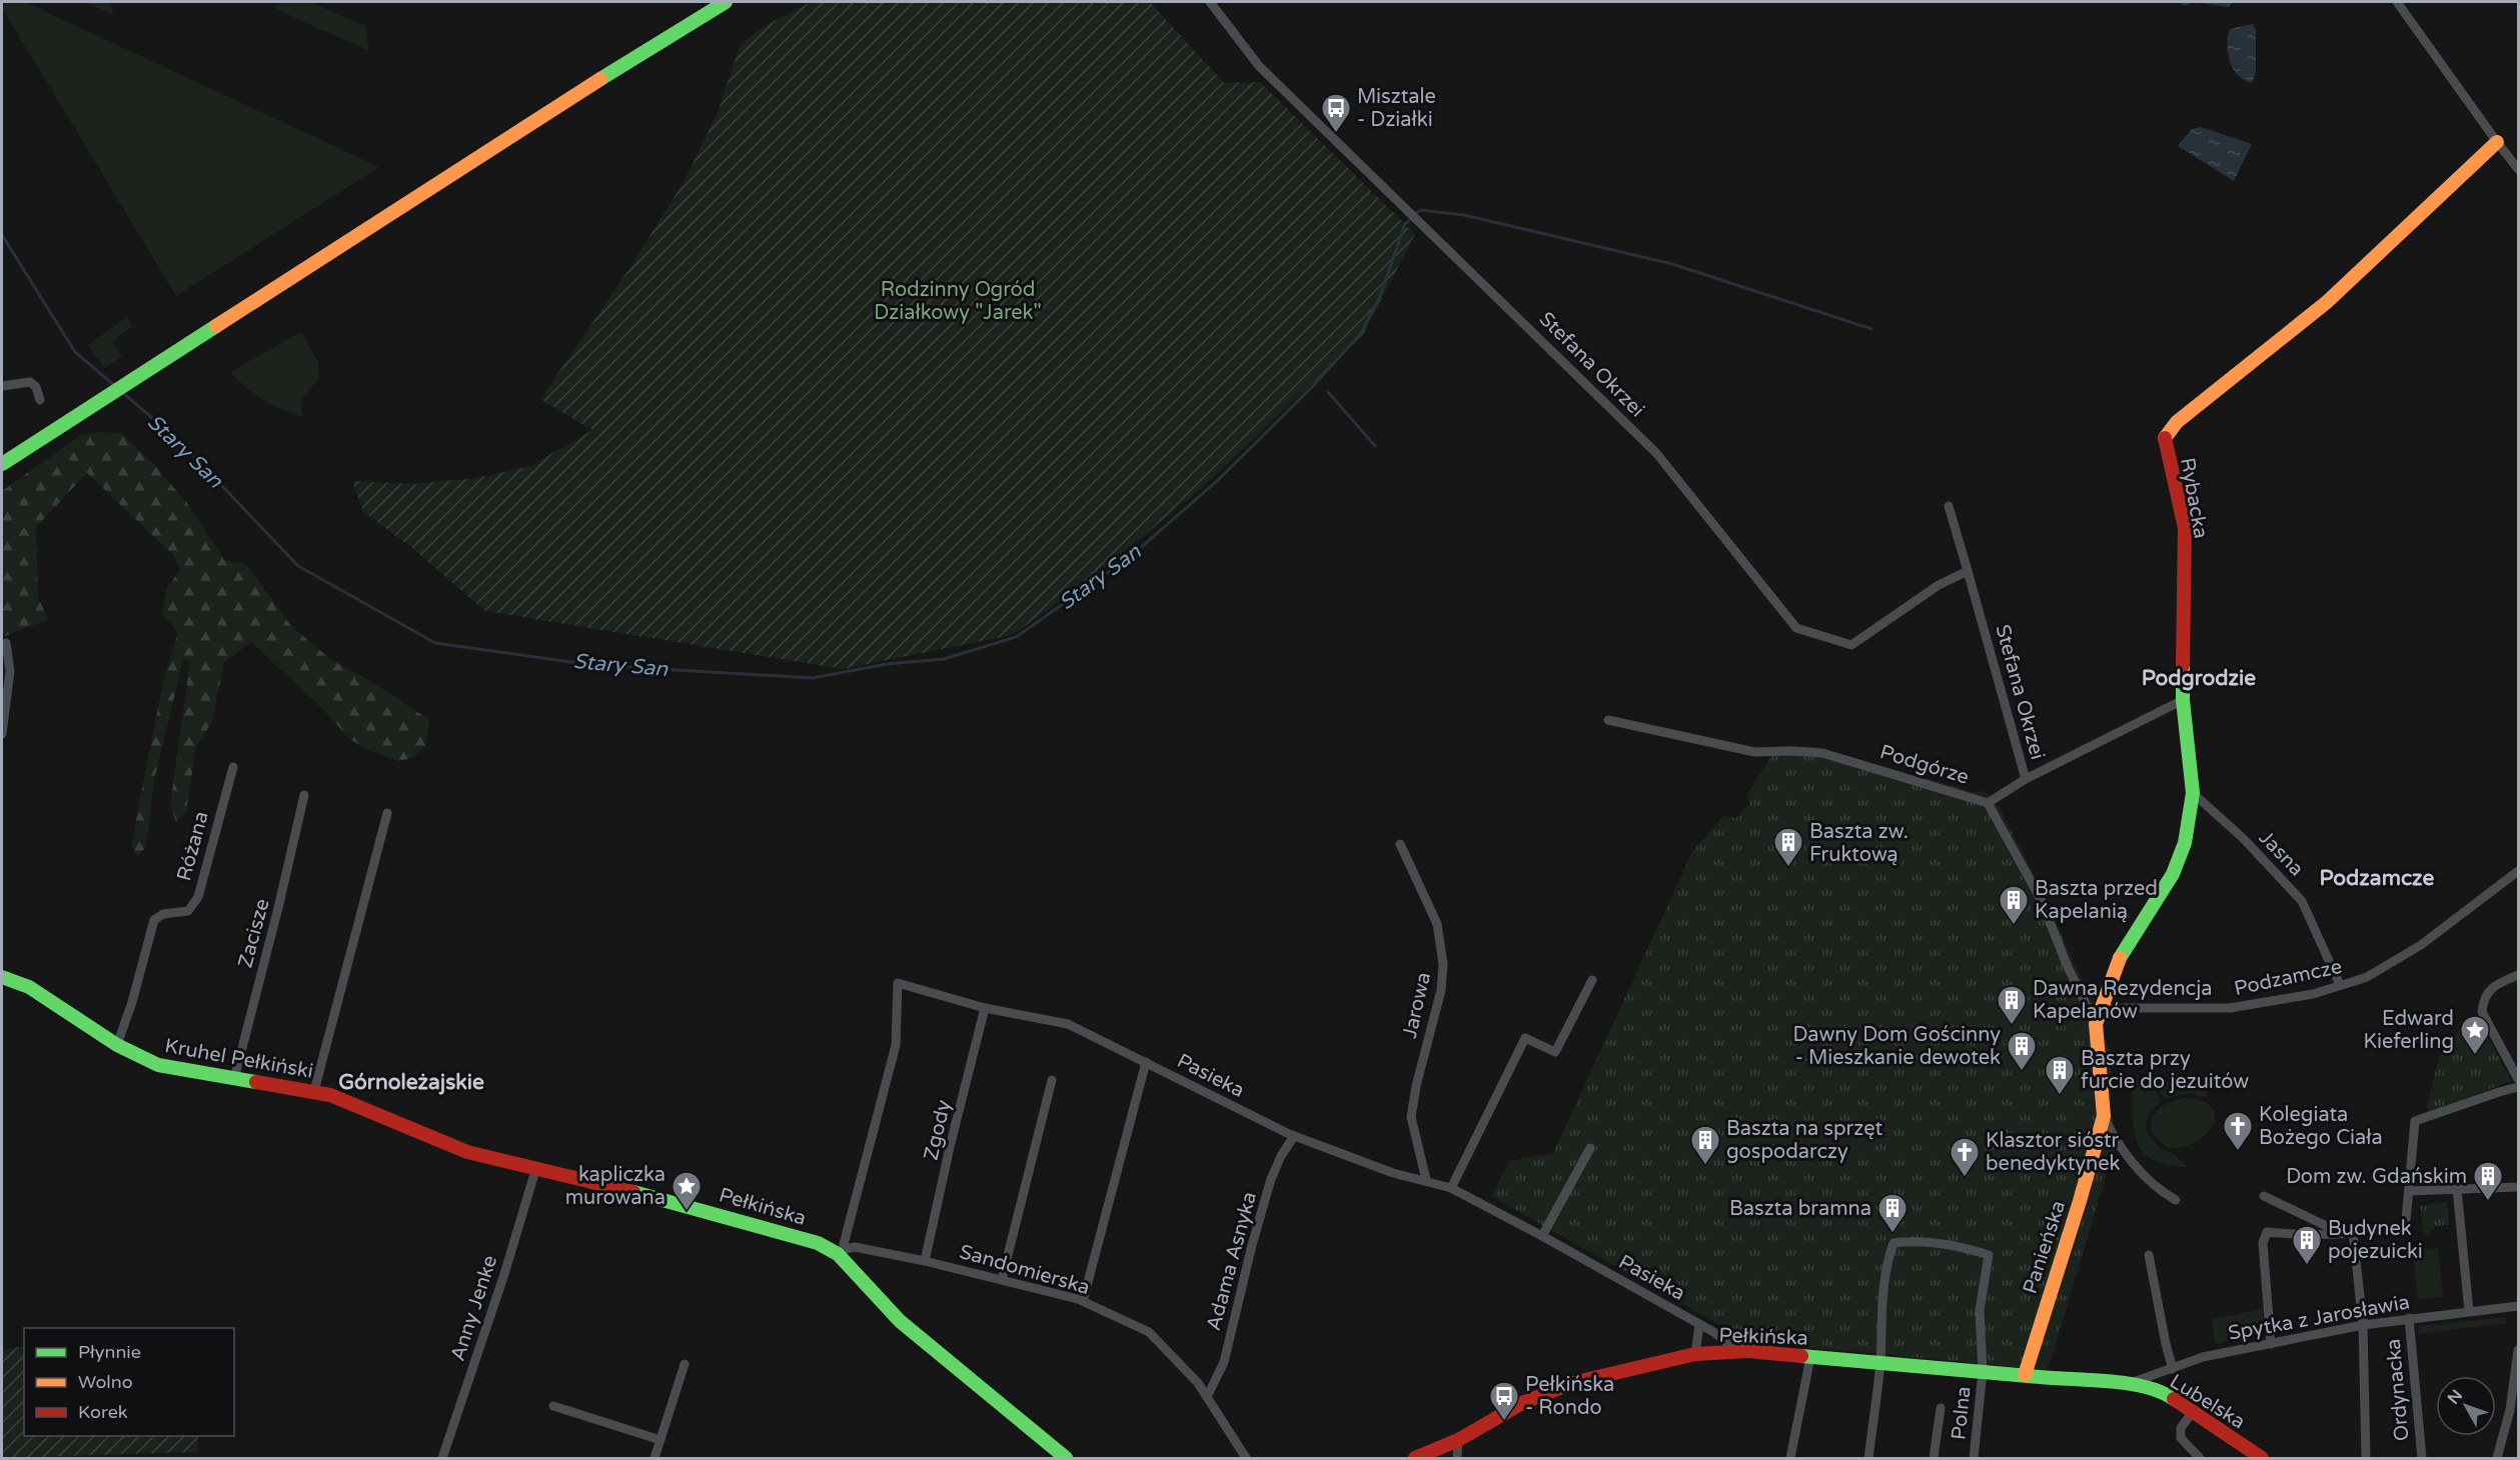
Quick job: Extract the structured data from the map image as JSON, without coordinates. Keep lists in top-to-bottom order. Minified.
{"streets":{"street":["Stefana Okrzei","Rybacka","Podgórze","Różana","Jasna","Zacisze","Podzamcze","Jarowa","Kruhel Pełkiński","Pasieka","Zgody","Pełkińska","Panieńska","Adama Asnyka","Sandomierska","Anny Jenke","Spytka z Jarosławia","Ordynacka","Lubelska","Polna"]},"crossings":[["Stefana Okrzei","Podgórze"],["Rybacka","Podgórze"],["Rybacka","Jasna"],["Rybacka","Podzamcze"],["Rybacka","Panieńska"],["Podgórze","Panieńska"],["Różana","Kruhel Pełkiński"],["Jasna","Podzamcze"],["Zacisze","Kruhel Pełkiński"],["Jarowa","Pasieka"],["Kruhel Pełkiński","Pełkińska"],["Pasieka","Zgody"],["Pasieka","Pełkińska"],["Pasieka","Adama Asnyka"],["Pasieka","Sandomierska"],["Zgody","Sandomierska"],["Pełkińska","Panieńska"],["Pełkińska","Sandomierska"],["Pełkińska","Anny Jenke"],["Pełkińska","Spytka z Jarosławia"],["Pełkińska","Lubelska"],["Pełkińska","Polna"],["Adama Asnyka","Sandomierska"],["Spytka z Jarosławia","Ordynacka"],["Spytka z Jarosławia","Lubelska"]],"districts":["Podgrodzie","Podzamcze","Górnoleżajskie"],"water":["Stary San"],"parks":["Rodzinny Ogród Działkowy \"Jarek\""],"places":{"bus stop":["Misztale - Działki","Pełkińska - Rondo"],"building":["Baszta zw. Fruktową","Baszta przed Kapelanią","Dawna Rezydencja Kapelanów","Dawny Dom Gościnny - Mieszkanie dewotek","Baszta przy furcie do jezuitów","Baszta na sprzęt gospodarczy","Dom zw. Gdańskim","Baszta bramna","Budynek pojezuicki"],"place":["Edward Kieferling","kapliczka murowana"],"church":["Kolegiata Bożego Ciała","Klasztor sióstr benedyktynek"]},"legend":["Płynnie","Wolno","Korek"],"north":"top left"}
